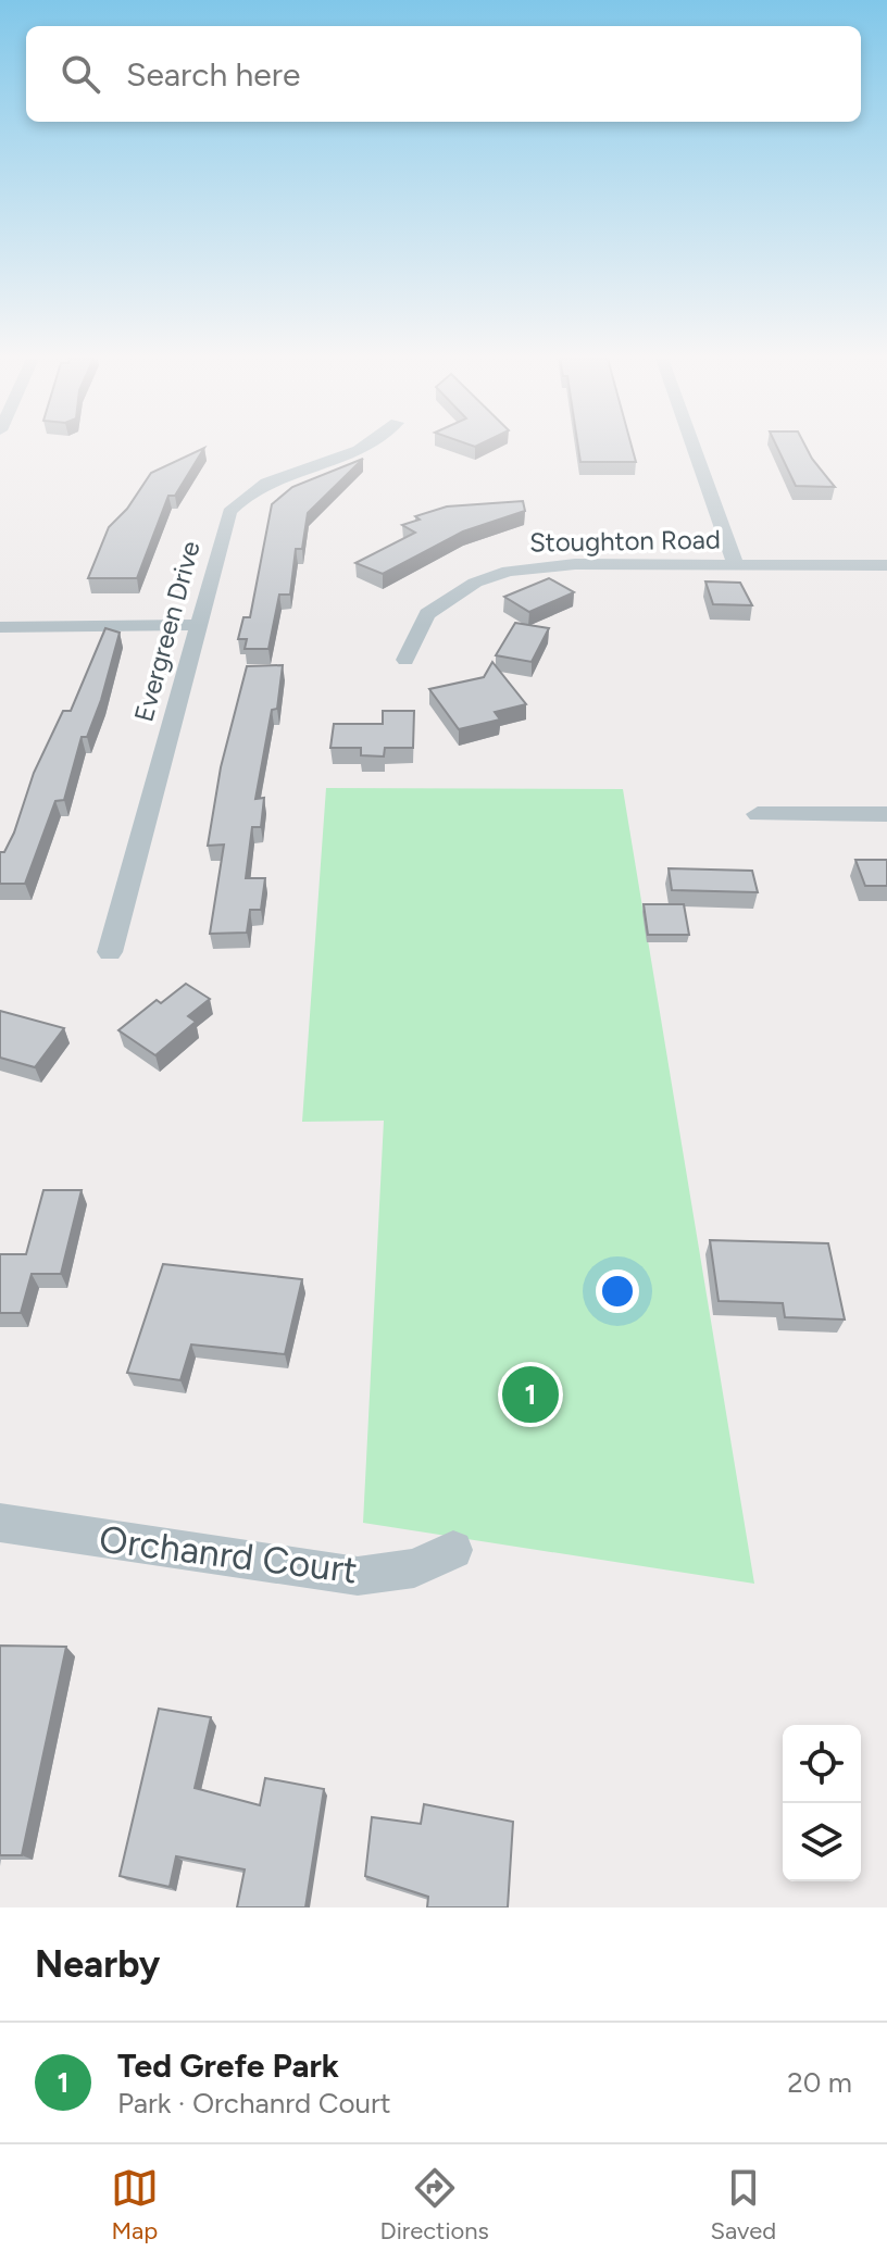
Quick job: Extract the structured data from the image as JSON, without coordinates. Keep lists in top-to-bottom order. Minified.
{"streets":{"street":["Stoughton Road","Evergreen Drive","Orchanrd Court"]},"page":{"search":"Search here","pins":"1","heading":"Nearby","list":[{"mark":"1","name":"Ted Grefe Park","note":"Park · Orchanrd Court","value":"20 m"}],"nav":["Map","Directions","Saved"]}}
